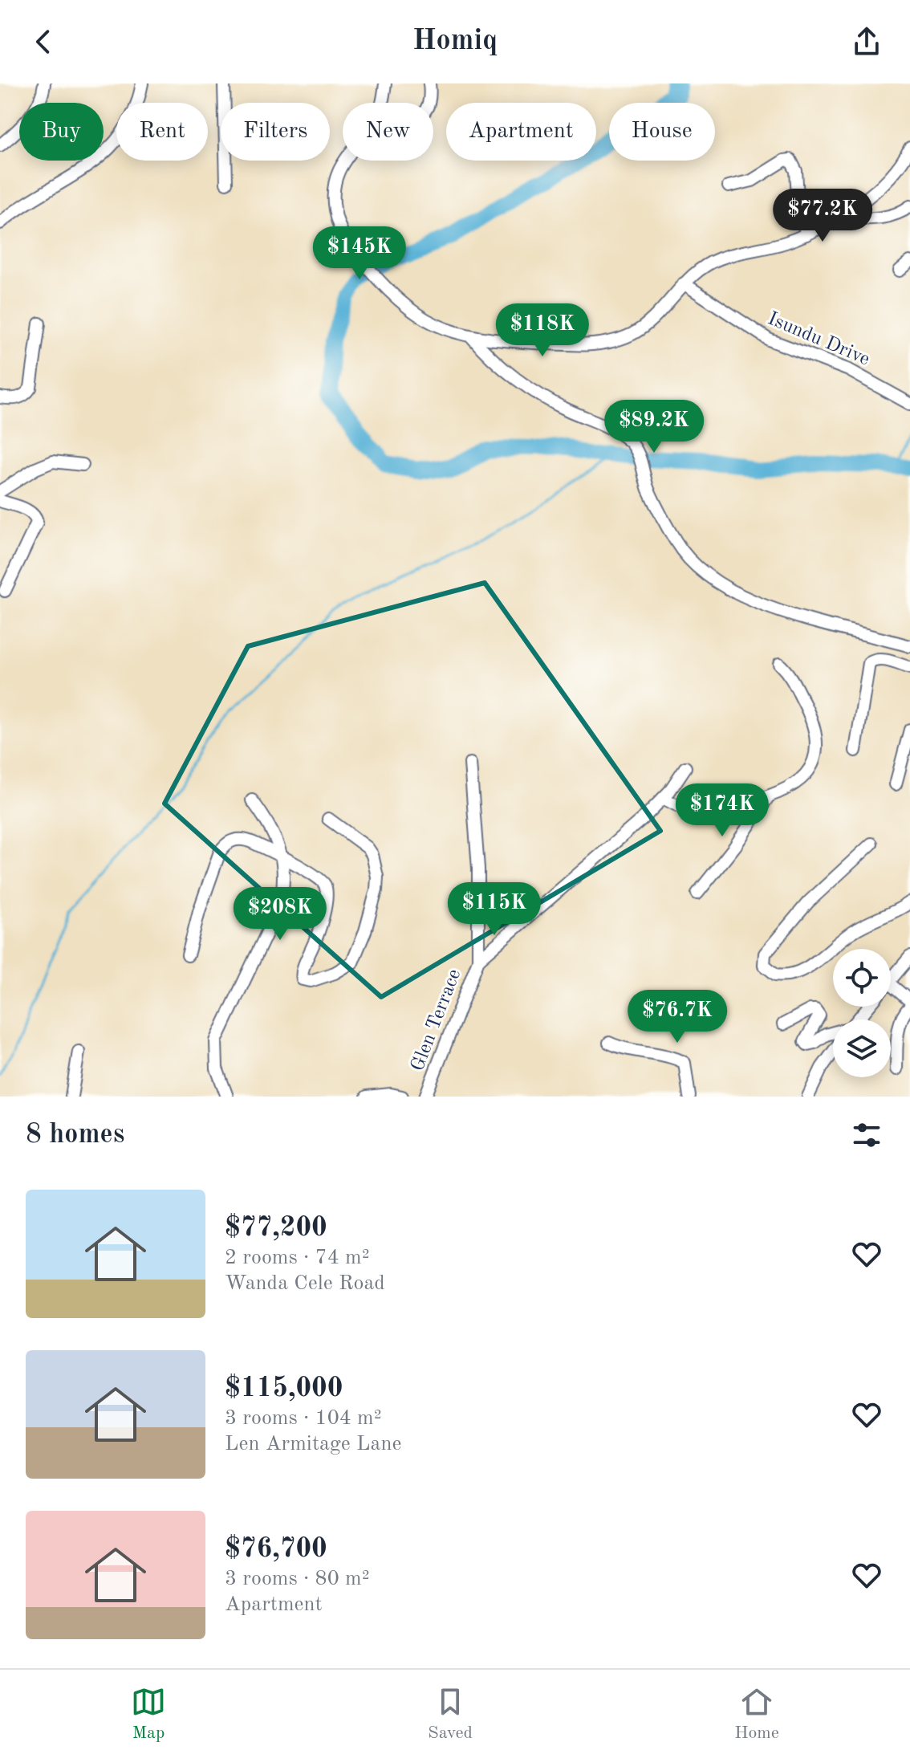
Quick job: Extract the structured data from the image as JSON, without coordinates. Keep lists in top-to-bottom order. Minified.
{"streets":{"street":["Isundu Drive","Glen Terrace"]},"page":{"header":"Homiq","chip":["Buy","Rent","Filters","New","Apartment","House"],"price":["$77.2K","$145K","$118K","$89.2K","$174K","$115K","$208K","$76.7K"],"heading":"8 homes","list":[{"name":"$77,200","note":"2 rooms · 74 m² · Wanda Cele Road"},{"name":"$115,000","note":"3 rooms · 104 m² · Len Armitage Lane"},{"name":"$76,700","note":"3 rooms · 80 m² · Apartment"}],"tabs":["Map","Saved","Home"]}}
